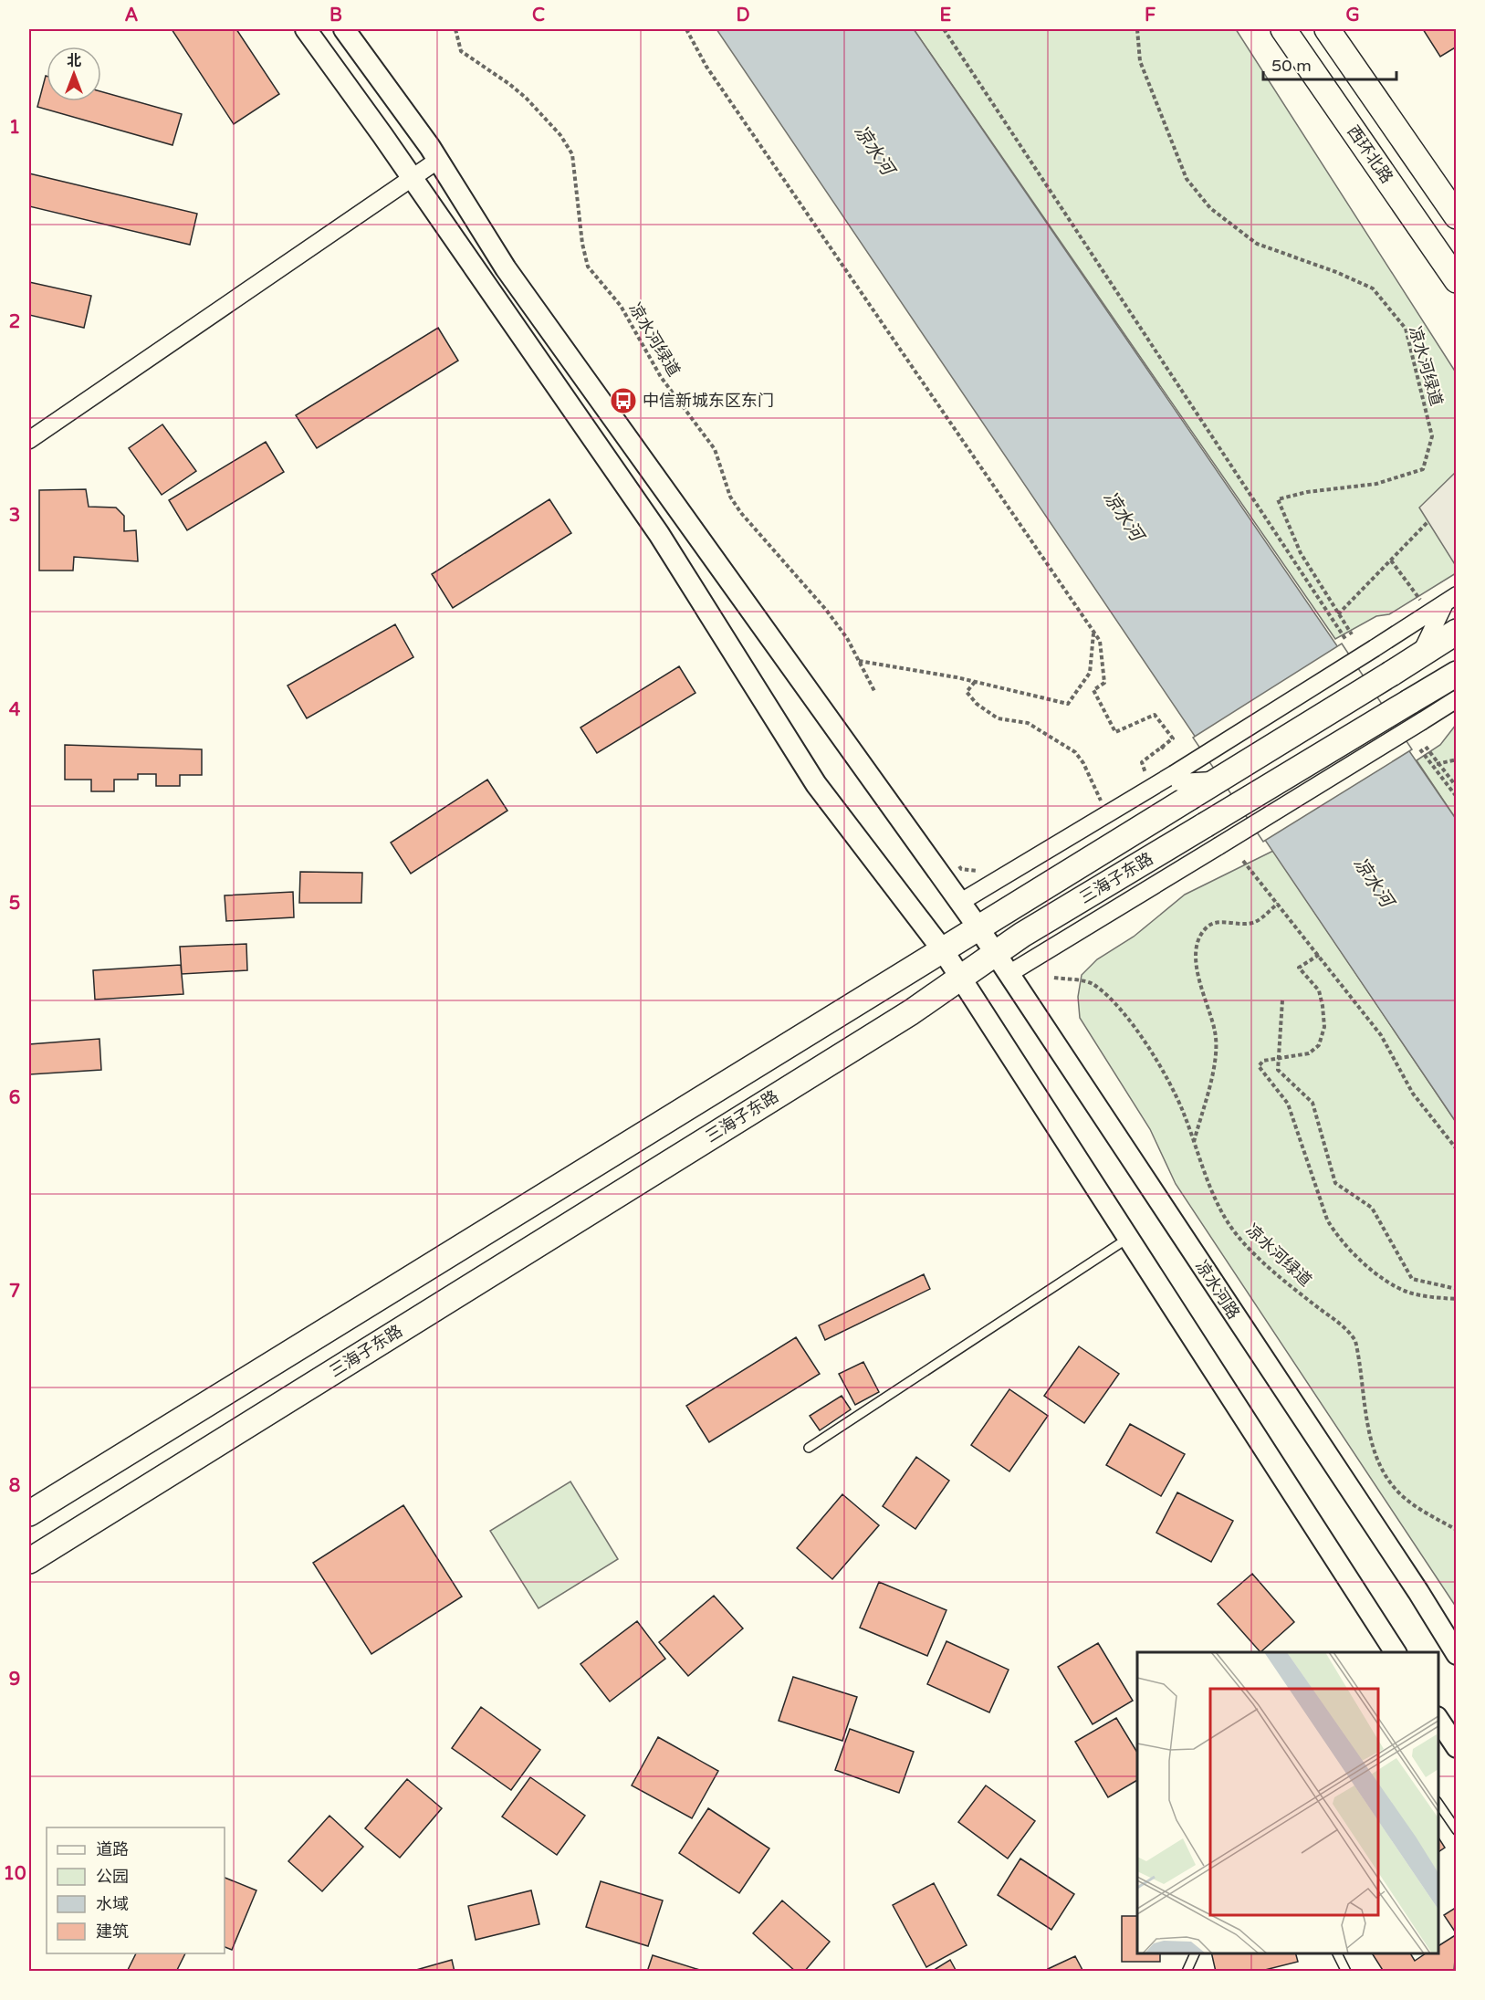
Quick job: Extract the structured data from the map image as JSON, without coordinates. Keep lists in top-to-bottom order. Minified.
{"streets":{"main road":["西环北路","三海子东路"],"street":["凉水河路"],"path":["凉水河绿道"]},"crossings":[["三海子东路","凉水河路"]],"water":["凉水河"],"places":{"bus stop":["中信新城东区东门"]},"legend":["道路","公园","水域","建筑"],"scale_bar":"50 m","north":"top","grid":{"columns":["A","B","C","D","E","F","G"],"rows":["1","2","3","4","5","6","7","8","9","10"]}}
